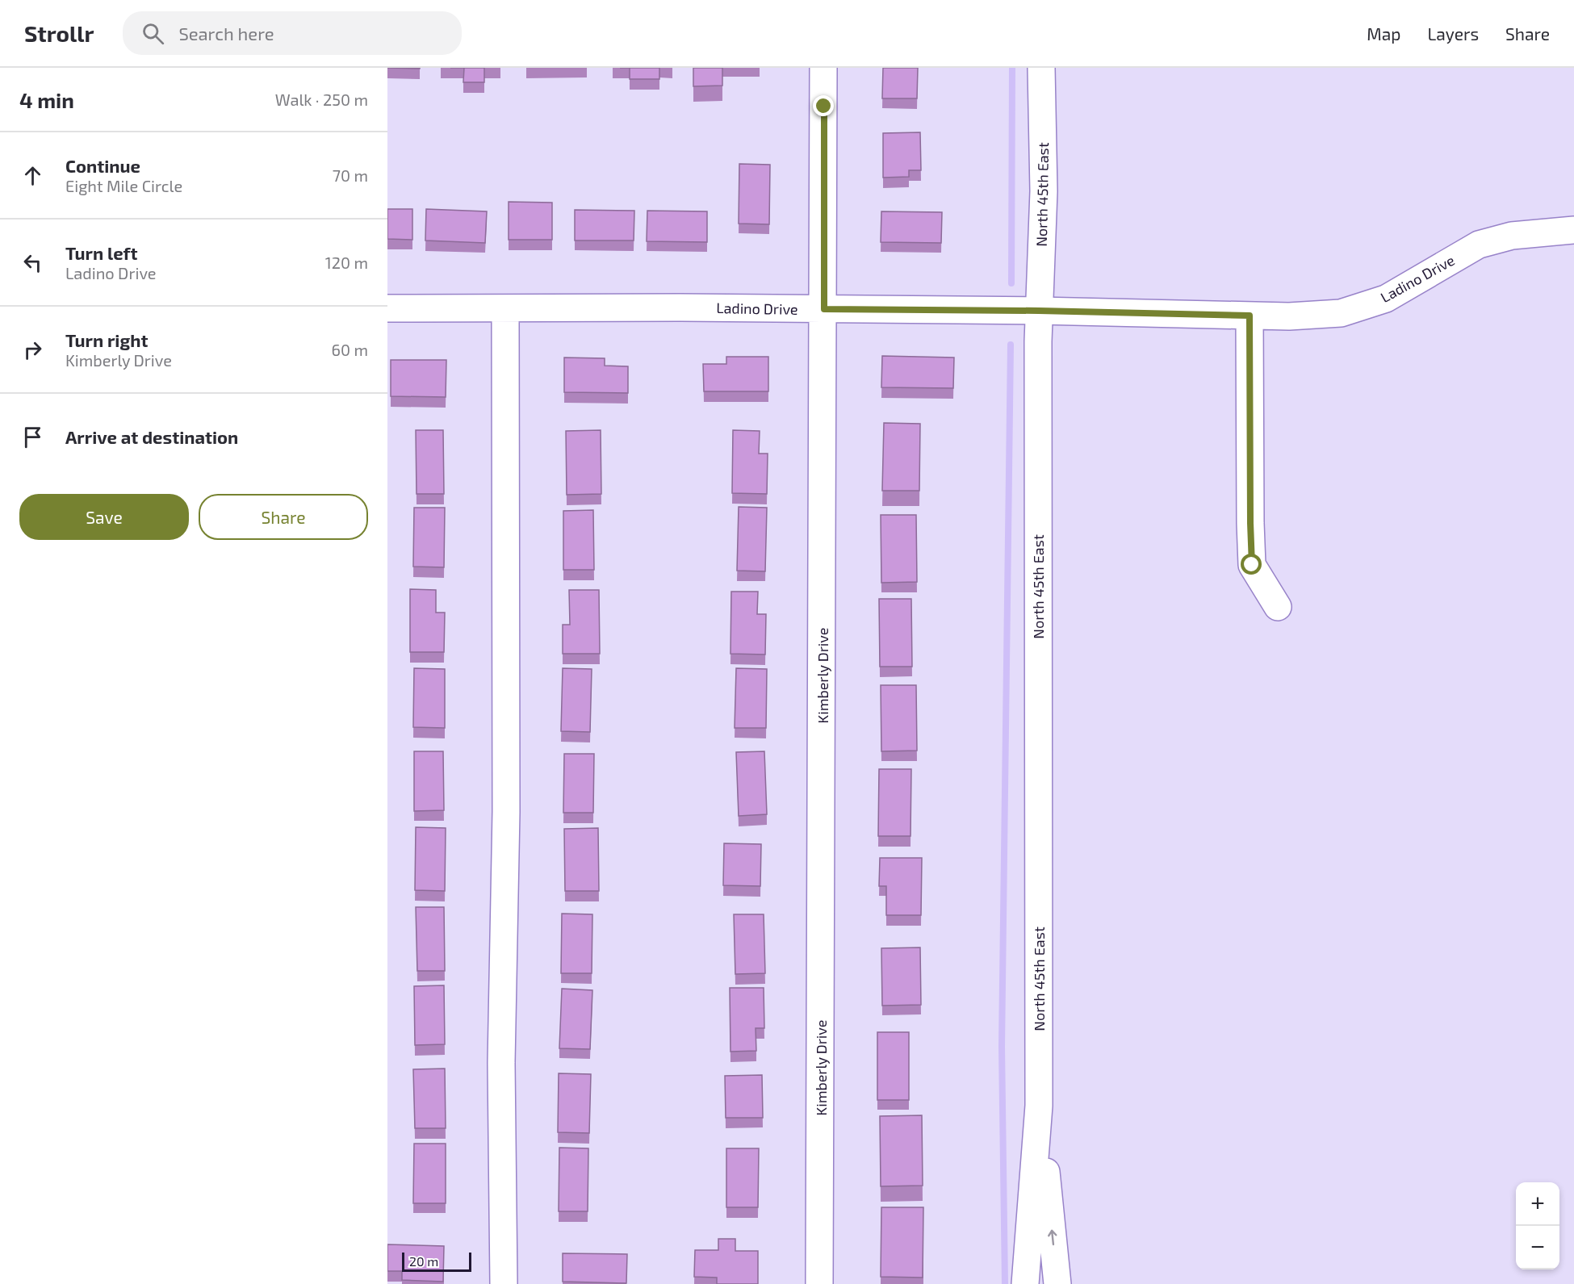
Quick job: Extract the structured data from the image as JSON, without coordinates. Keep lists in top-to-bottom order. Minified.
{"streets":{"street":["North 45th East","Ladino Drive","Kimberly Drive"]},"crossings":[["North 45th East","Ladino Drive"],["Ladino Drive","Kimberly Drive"]],"scale_bar":"20 m","page":{"header":"Strollr","search":"Search here","nav":["Map","Layers","Share"],"heading":["4 min","Walk · 250 m"],"list":[["Continue","Eight Mile Circle","70 m"],["Turn left","Ladino Drive","120 m"],["Turn right","Kimberly Drive","60 m"],"Arrive at destination"],"buttons":["Save","Share"],"map_buttons":["+","−"],"scale":"20 m"}}
